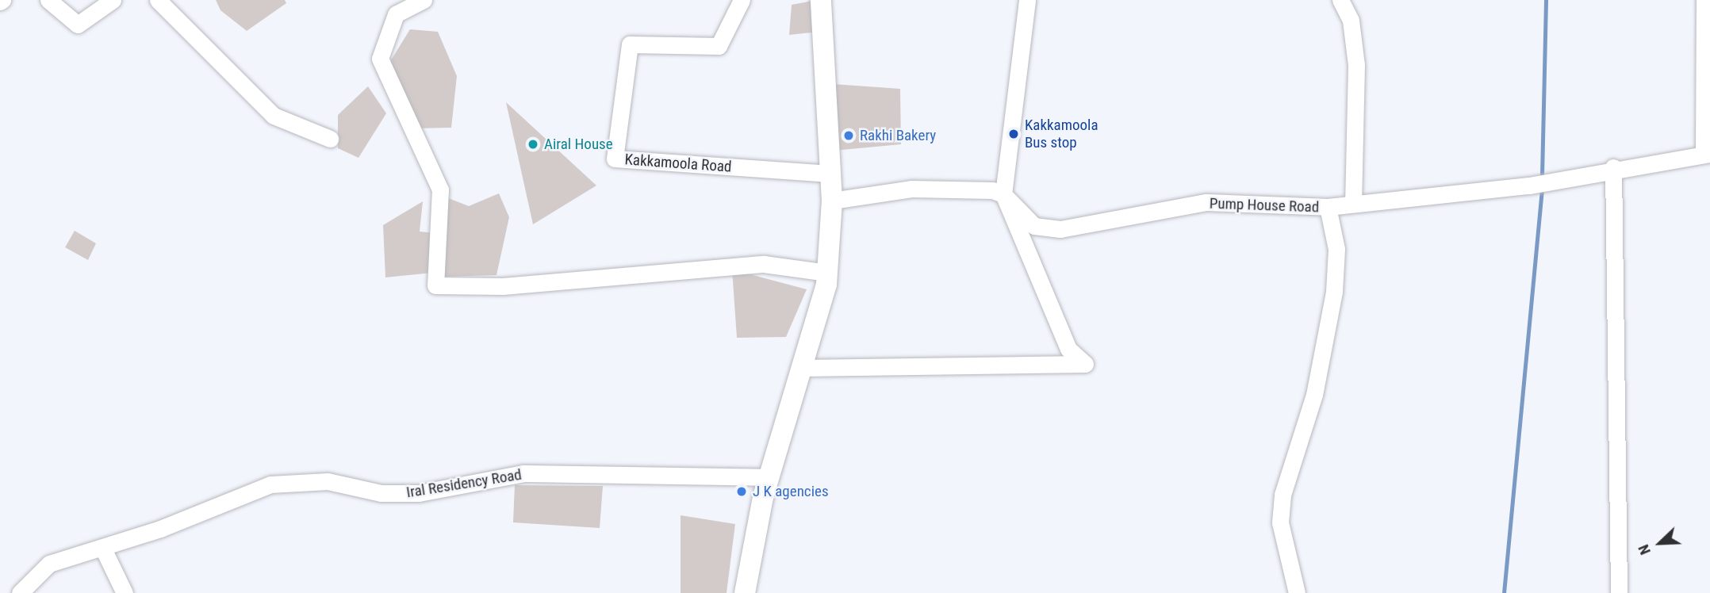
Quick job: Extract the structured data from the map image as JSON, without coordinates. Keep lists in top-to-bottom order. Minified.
{"streets":{"street":["Kakkamoola Road","Pump House Road","Iral Residency Road"]},"places":["Kakkamoola Bus stop","Rakhi Bakery","Airal House","J K agencies"],"north":"bottom left"}
